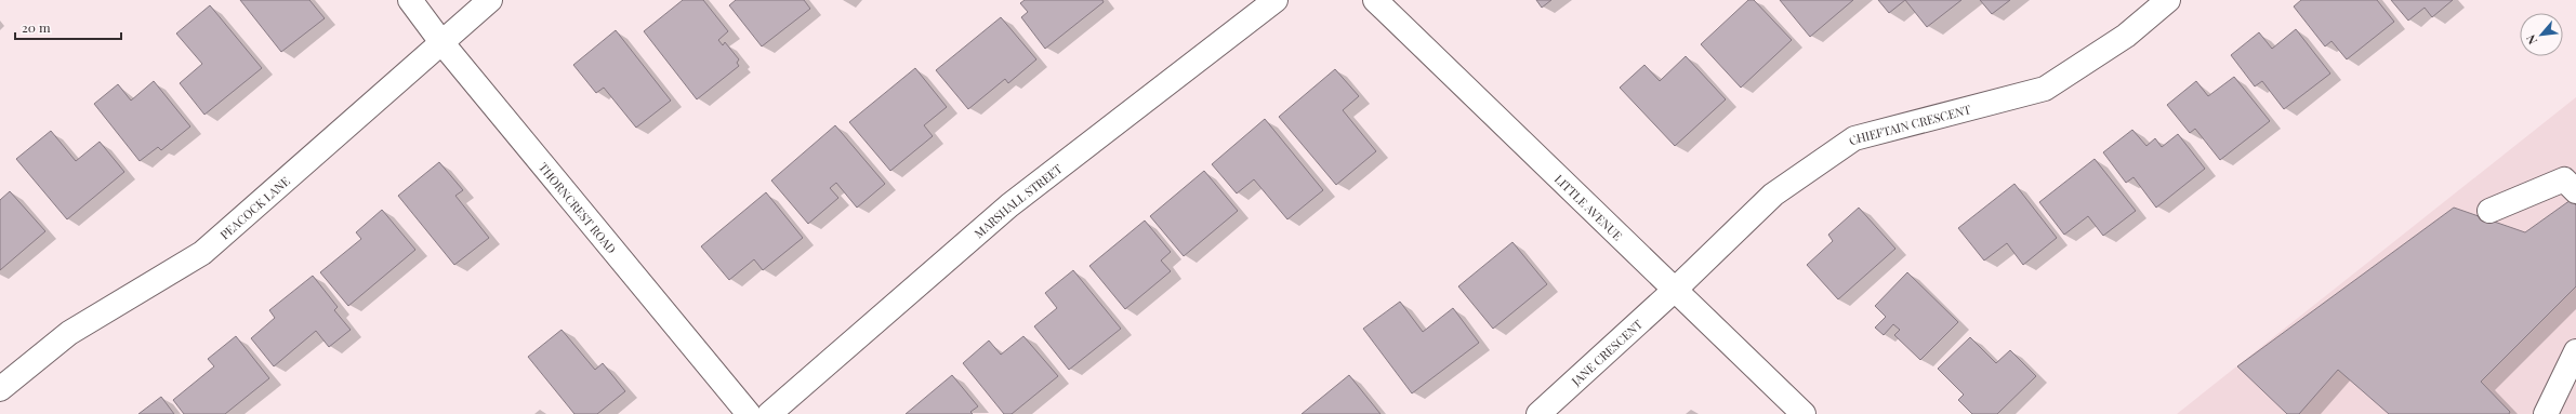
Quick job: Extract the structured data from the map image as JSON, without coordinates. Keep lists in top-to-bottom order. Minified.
{"streets":{"street":["CHIEFTAIN CRESCENT","MARSHALL STREET","LITTLE AVENUE","PEACOCK LANE","THORNCREST ROAD","JANE CRESCENT"]},"crossings":[["CHIEFTAIN CRESCENT","LITTLE AVENUE"],["CHIEFTAIN CRESCENT","JANE CRESCENT"],["LITTLE AVENUE","JANE CRESCENT"],["PEACOCK LANE","THORNCREST ROAD"]],"scale_bar":"20 m","north":"bottom left"}
